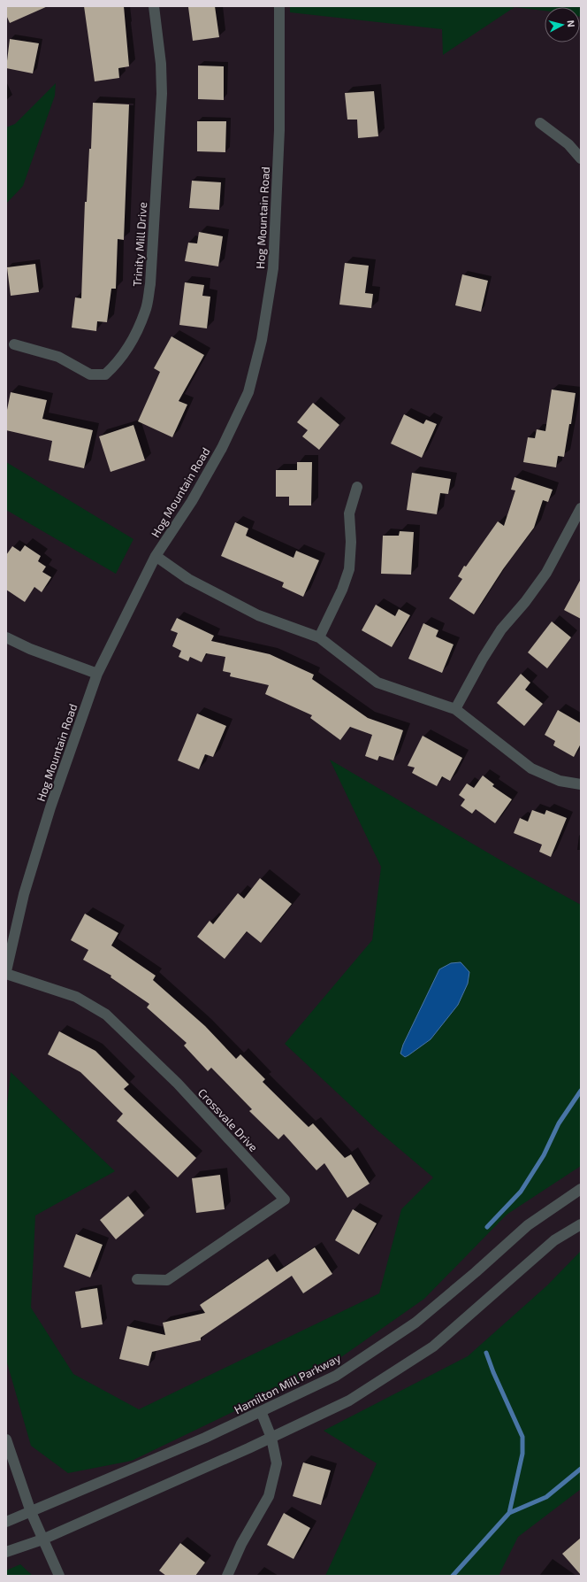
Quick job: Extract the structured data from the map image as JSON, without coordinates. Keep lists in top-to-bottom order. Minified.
{"streets":{"street":["Hog Mountain Road","Trinity Mill Drive","Crossvale Drive","Hamilton Mill Parkway"]},"crossings":[["Hog Mountain Road","Crossvale Drive"]],"north":"right"}
